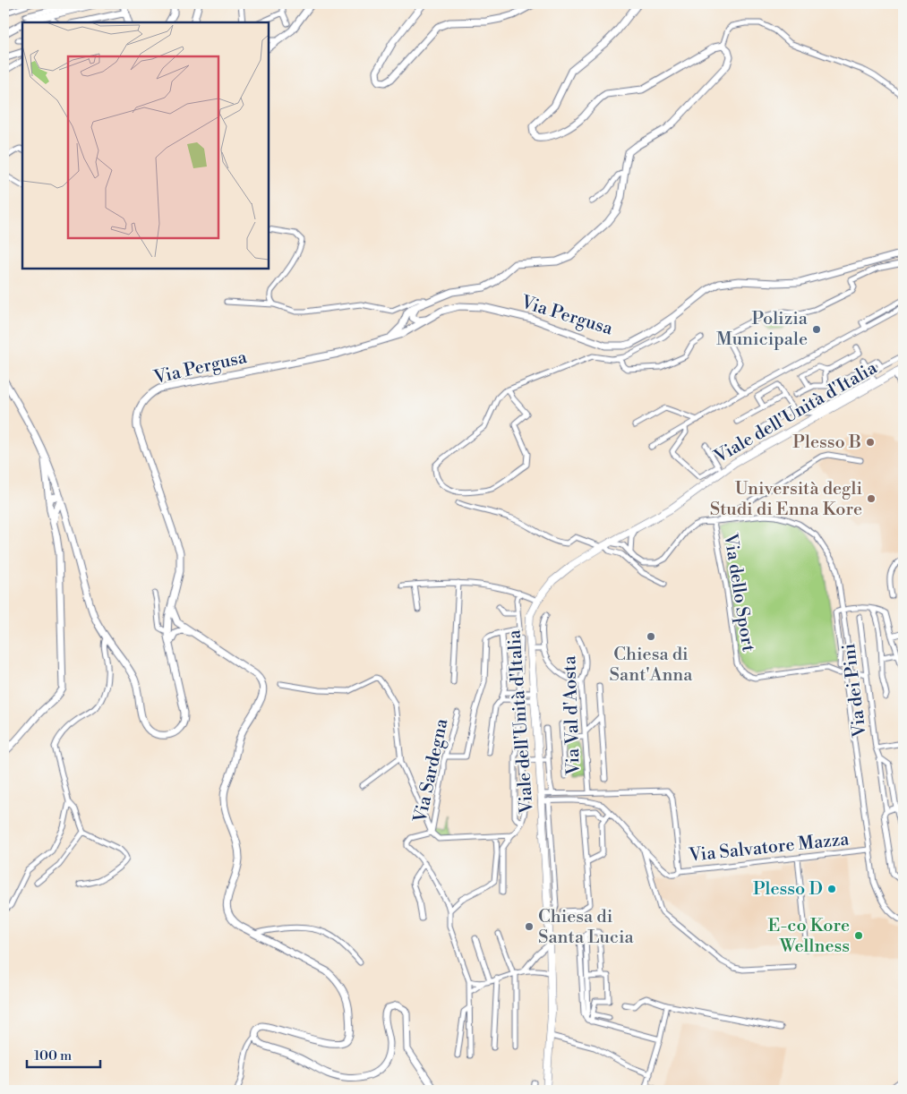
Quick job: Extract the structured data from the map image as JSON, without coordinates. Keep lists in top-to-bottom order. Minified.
{"streets":{"main road":["Via Pergusa","Viale dell'Unità d'Italia"],"street":["Via dello Sport","Via dei Pini","Via Val d'Aosta","Via Sardegna","Via Salvatore Mazza"]},"crossings":[["Viale dell'Unità d'Italia","Via Salvatore Mazza"],["Via Val d'Aosta","Via Salvatore Mazza"]],"places":["Polizia Municipale","Plesso B","Università degli Studi di Enna Kore","Chiesa di Sant'Anna","Plesso D","Chiesa di Santa Lucia","E-co Kore Wellness"],"scale_bar":"100 m"}
